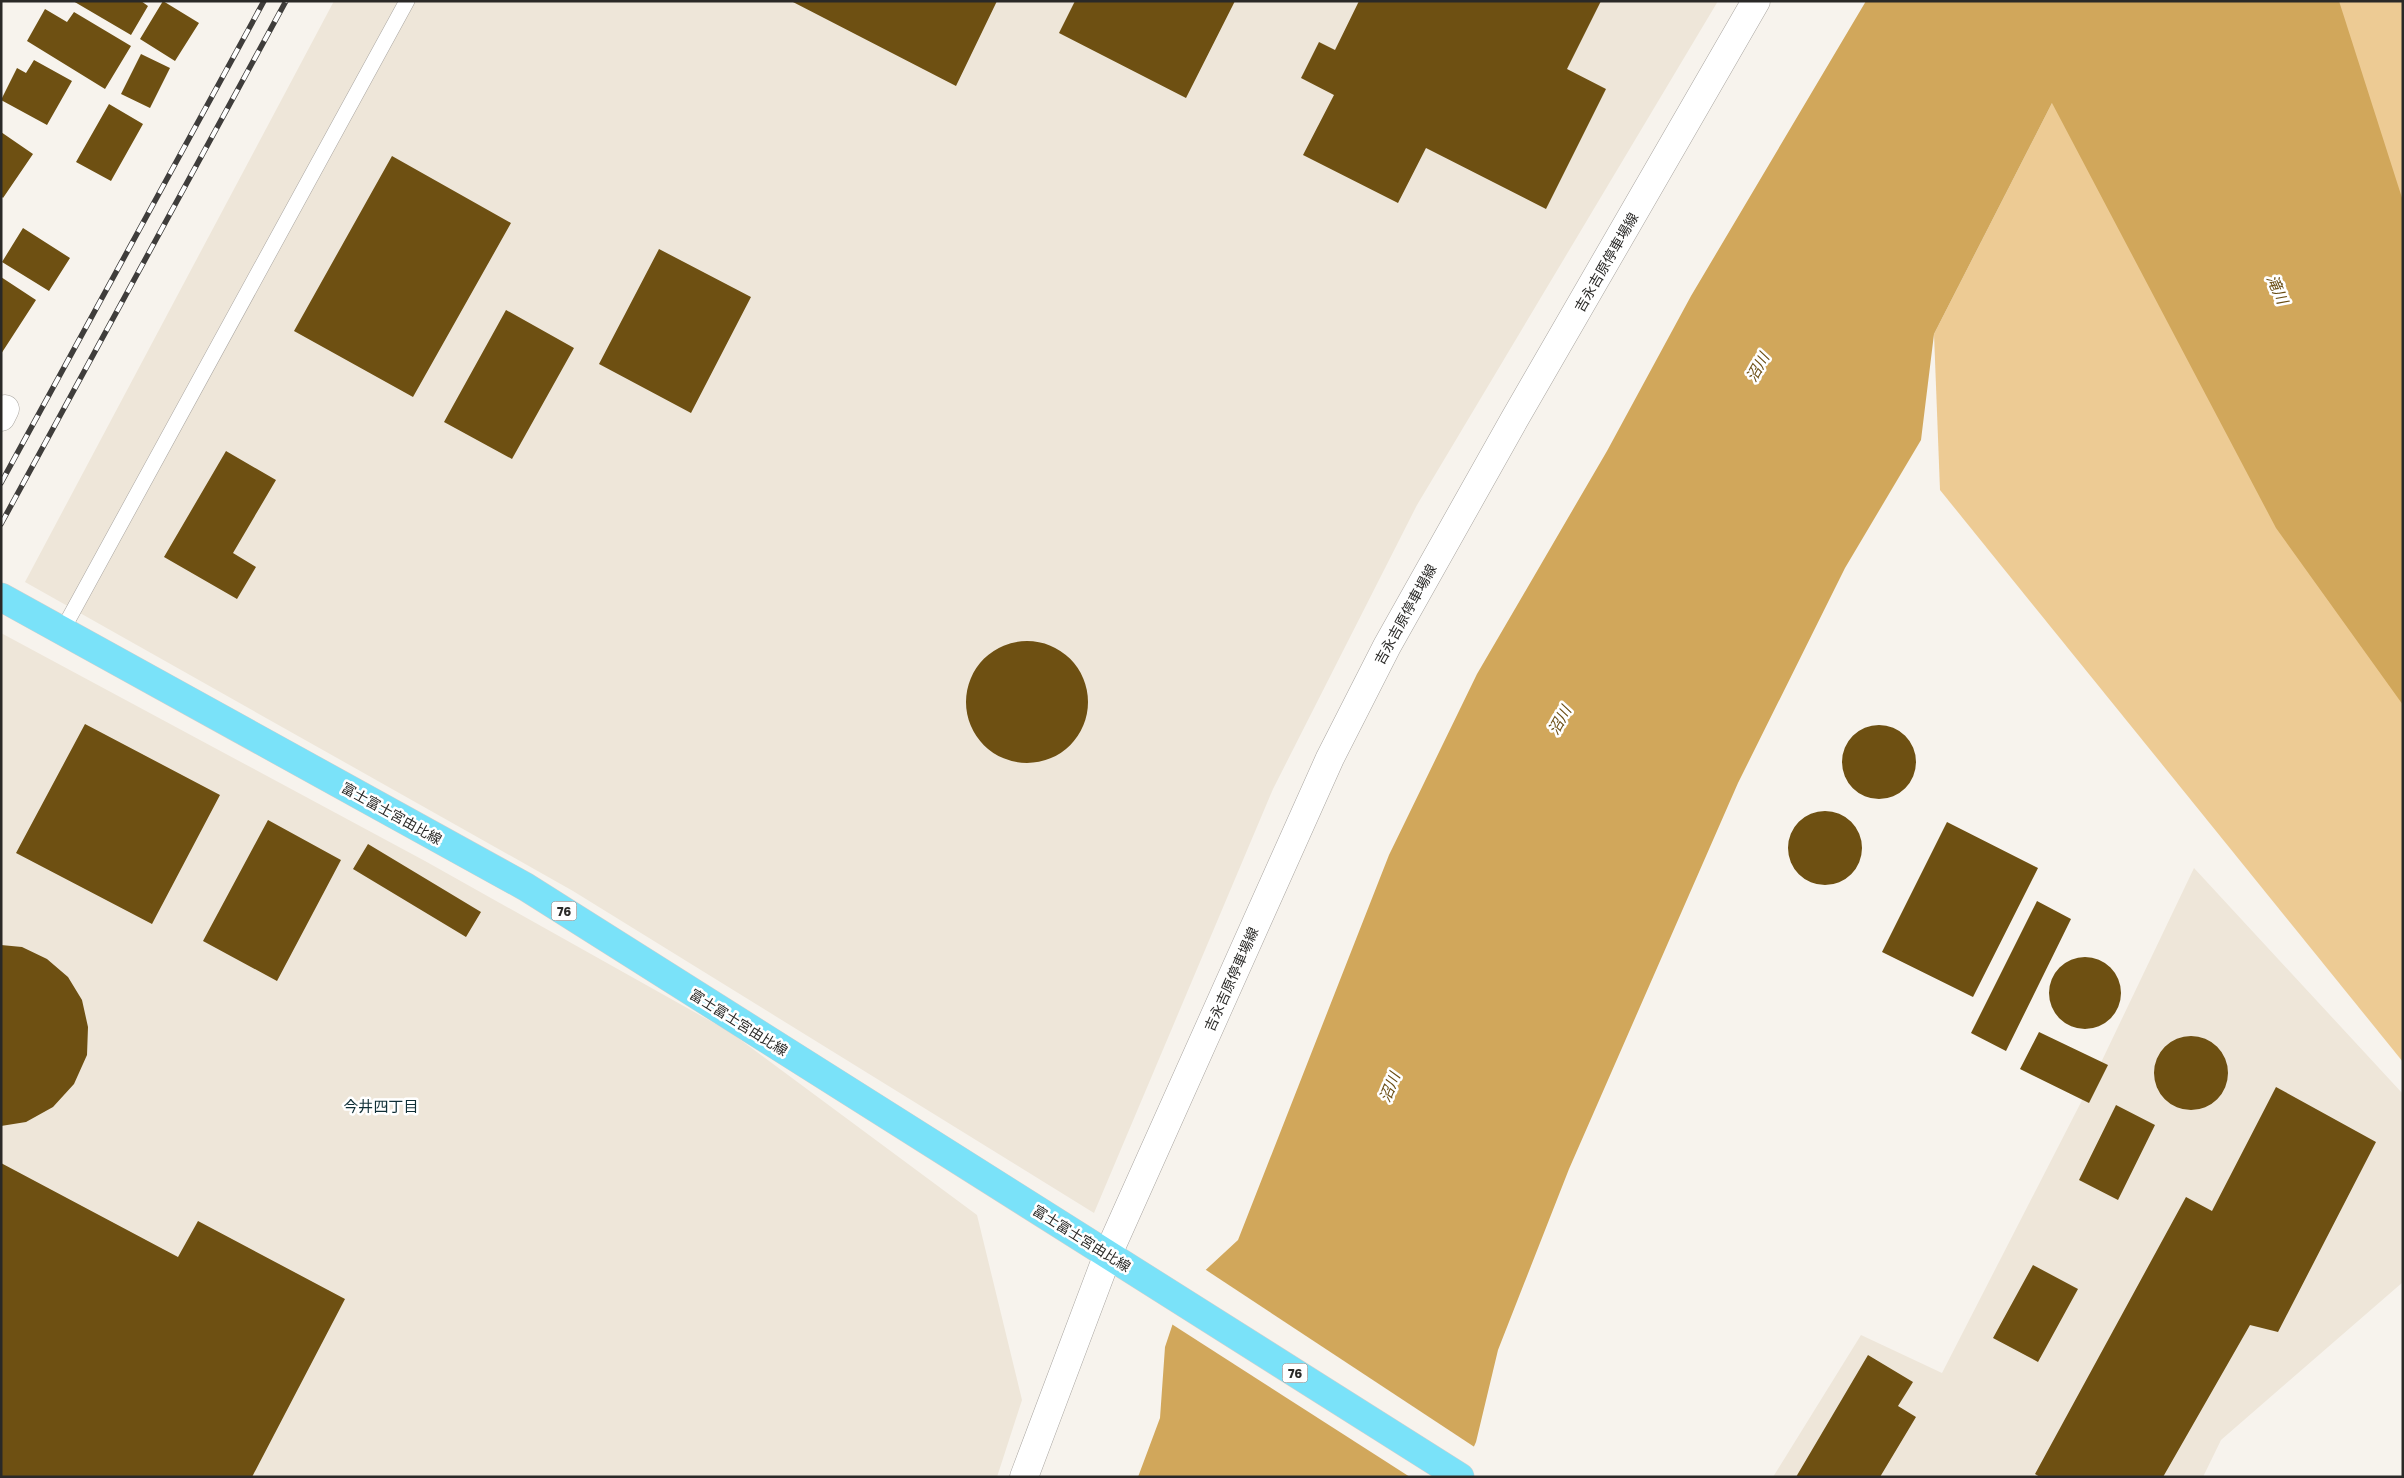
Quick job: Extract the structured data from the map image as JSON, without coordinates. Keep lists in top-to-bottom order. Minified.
{"streets":{"main road":["吉永吉原停車場線","富士富士宮由比線","76"]},"crossings":[["吉永吉原停車場線","富士富士宮由比線"]],"districts":["今井四丁目"],"water":["滝川","沼川"]}
